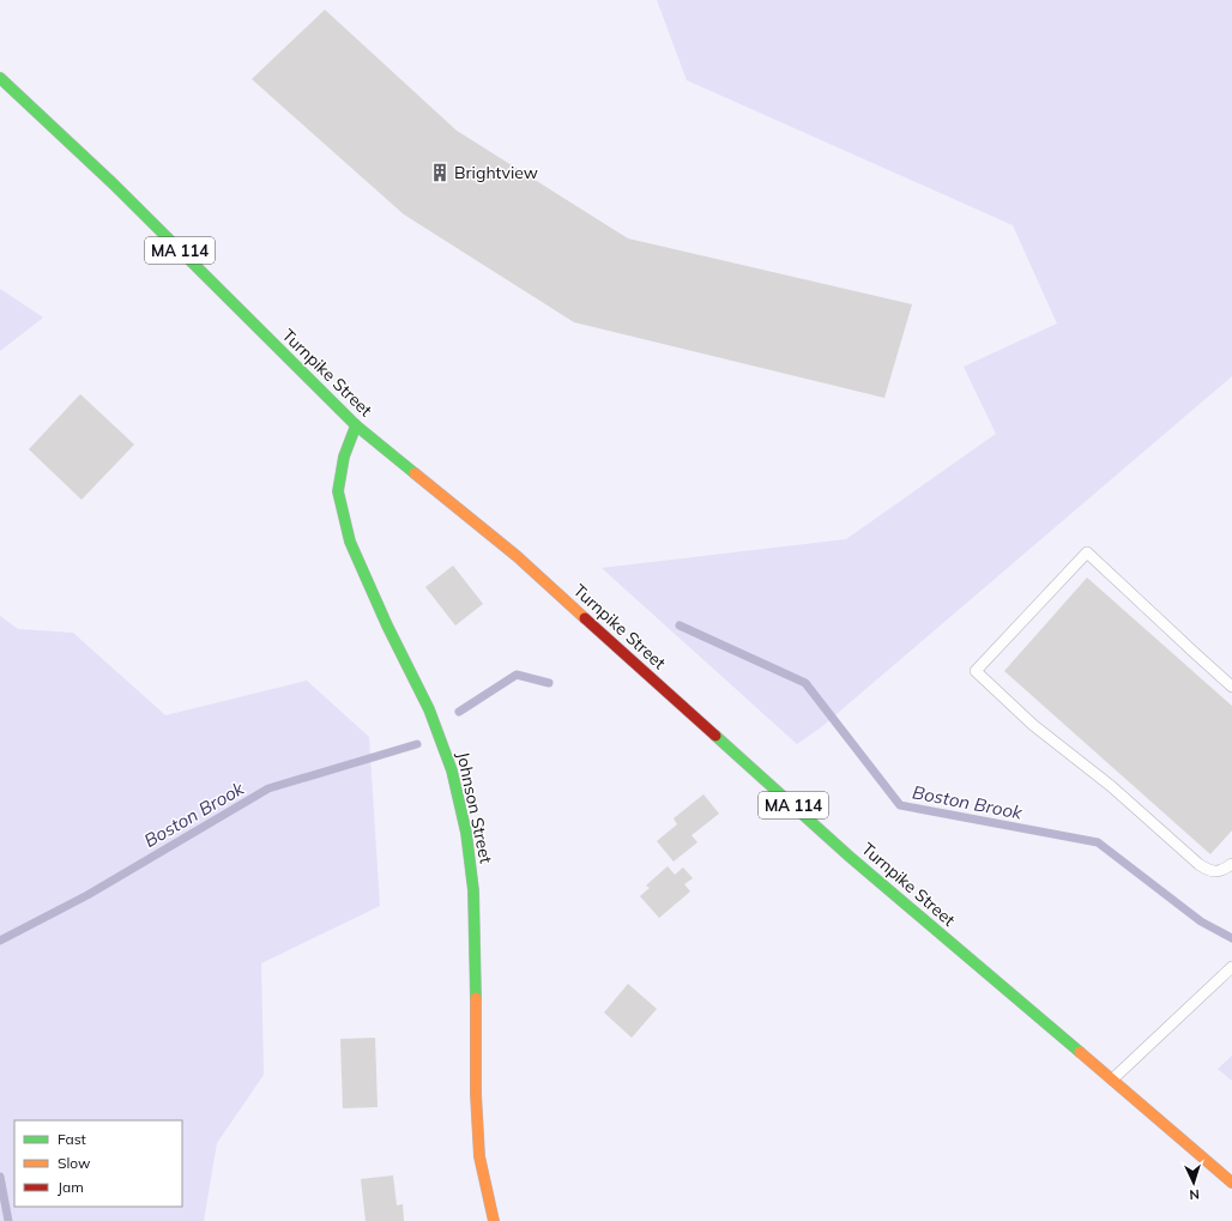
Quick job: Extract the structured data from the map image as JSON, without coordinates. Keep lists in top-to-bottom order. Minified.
{"streets":{"main road":["MA 114","Turnpike Street","Johnson Street"]},"crossings":[["Turnpike Street","Johnson Street"]],"water":["Boston Brook"],"places":{"building":["Brightview"]},"legend":["Fast","Slow","Jam"],"north":"bottom"}
